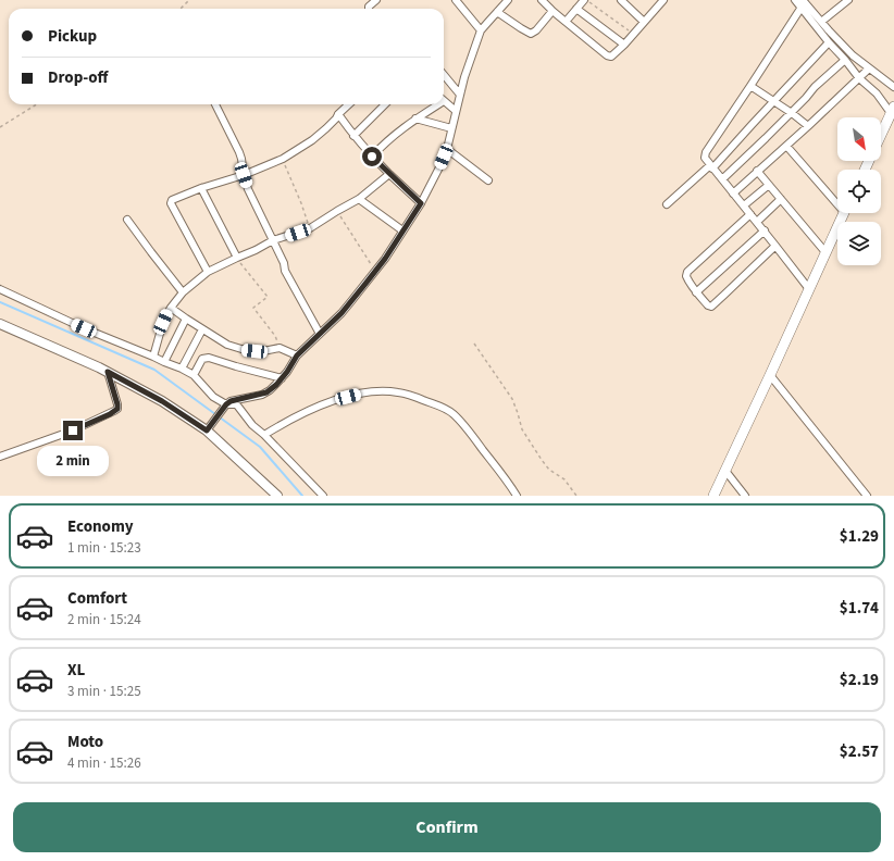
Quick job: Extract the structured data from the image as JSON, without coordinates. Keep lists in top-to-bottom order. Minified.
{"north":"bottom right","page":{"banner":["Pickup","Drop-off"],"bubble":"2 min","list":[{"name":"Economy","note":"1 min · 15:23","value":"$1.29"},{"name":"Comfort","note":"2 min · 15:24","value":"$1.74"},{"name":"XL","note":"3 min · 15:25","value":"$2.19"},{"name":"Moto","note":"4 min · 15:26","value":"$2.57"}],"buttons":"Confirm"}}
